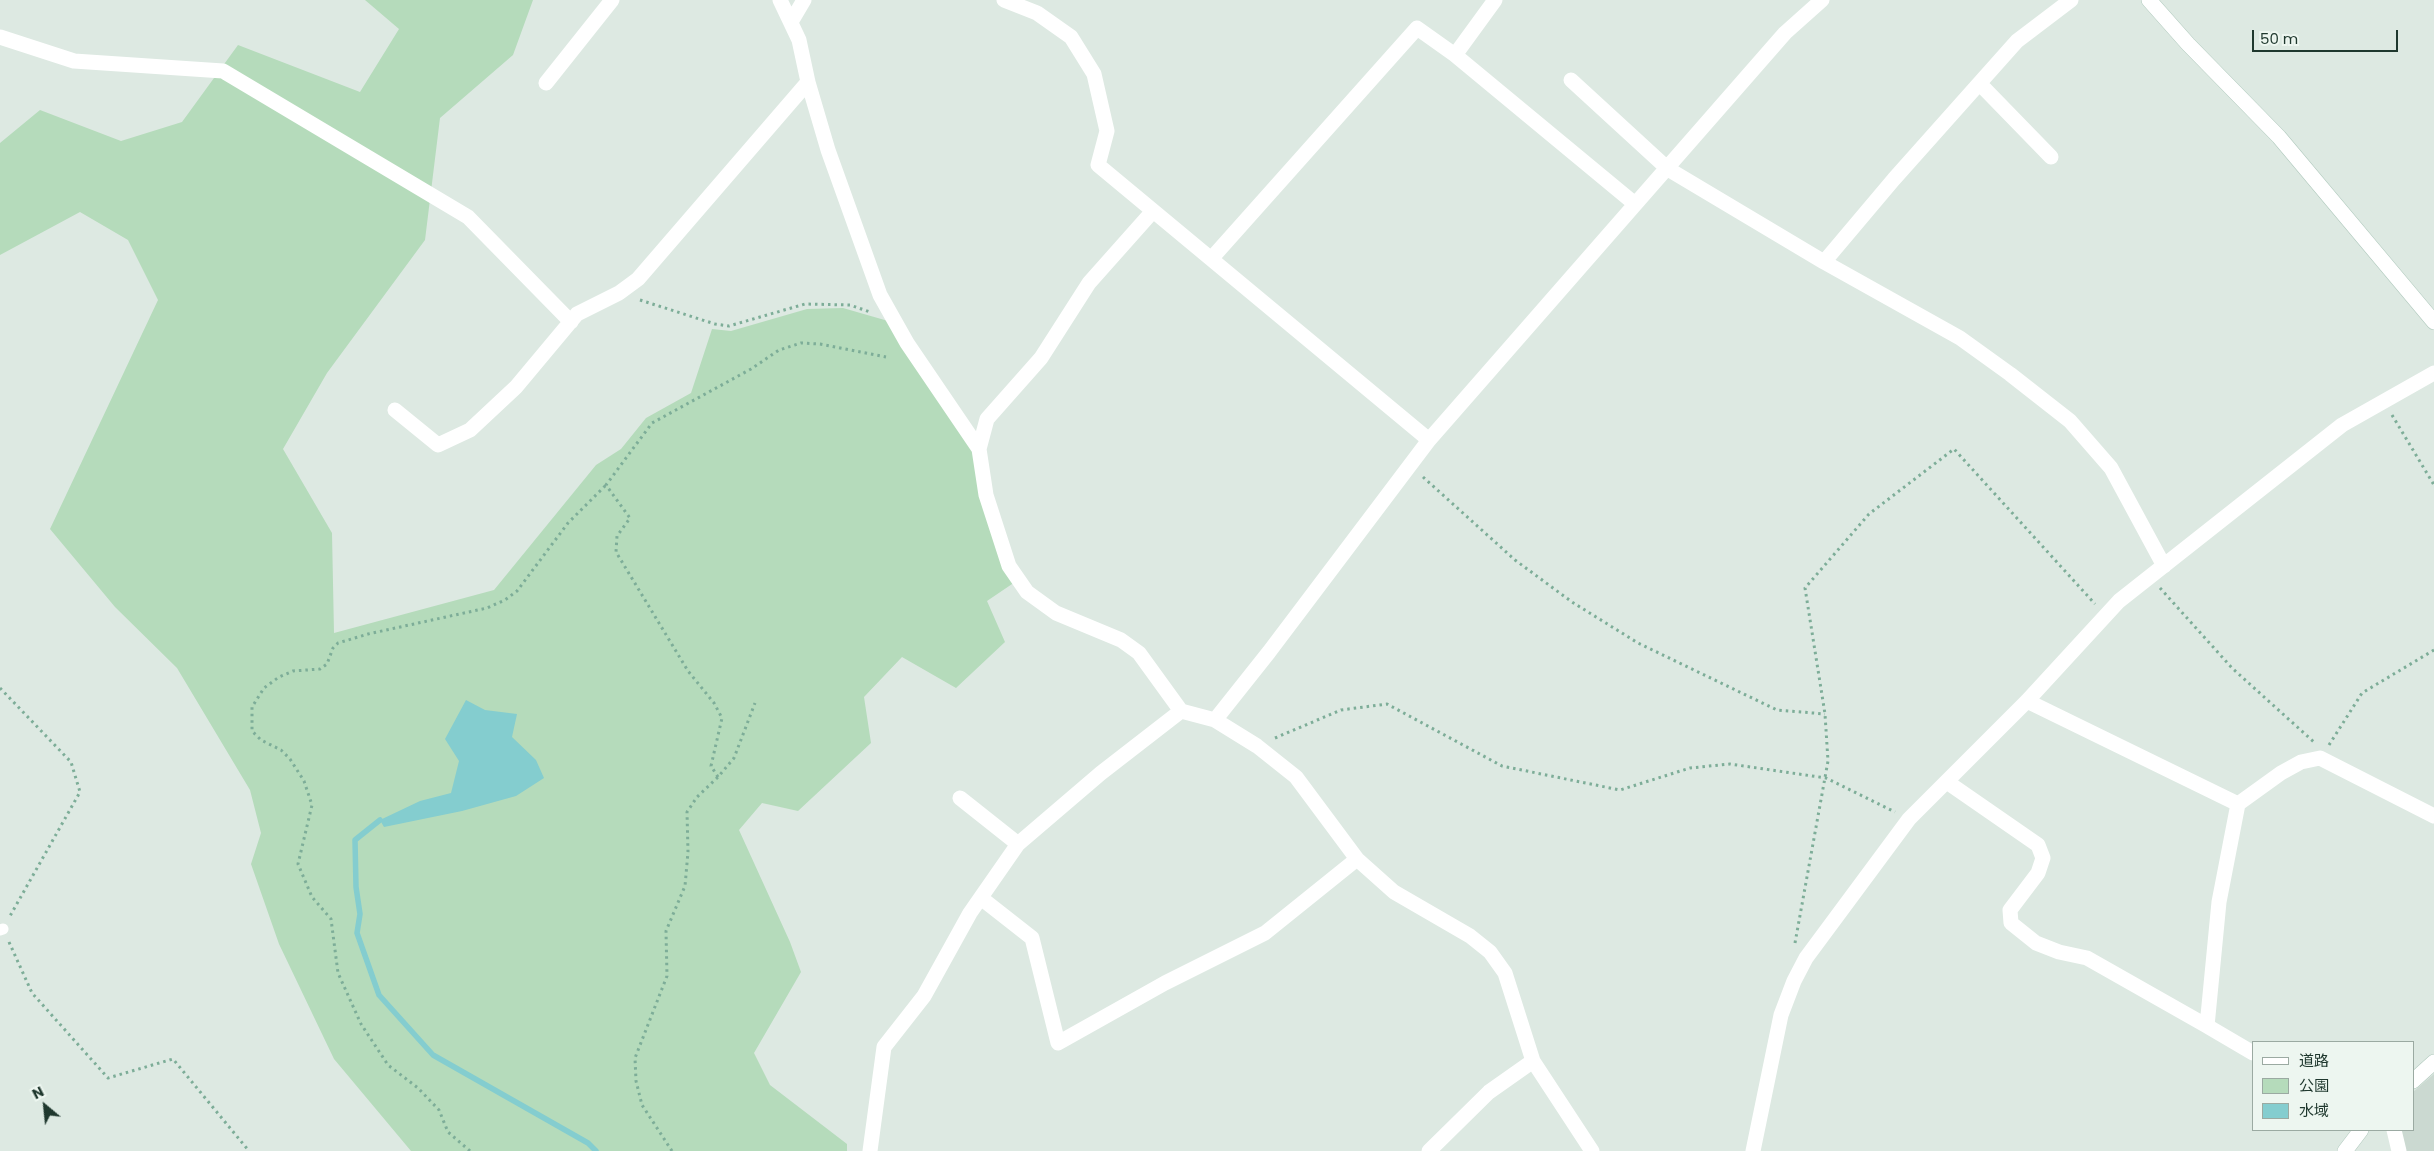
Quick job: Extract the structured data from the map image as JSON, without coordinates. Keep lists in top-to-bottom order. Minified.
{"legend":["道路","公園","水域"],"scale_bar":"50 m","north":"top left"}
